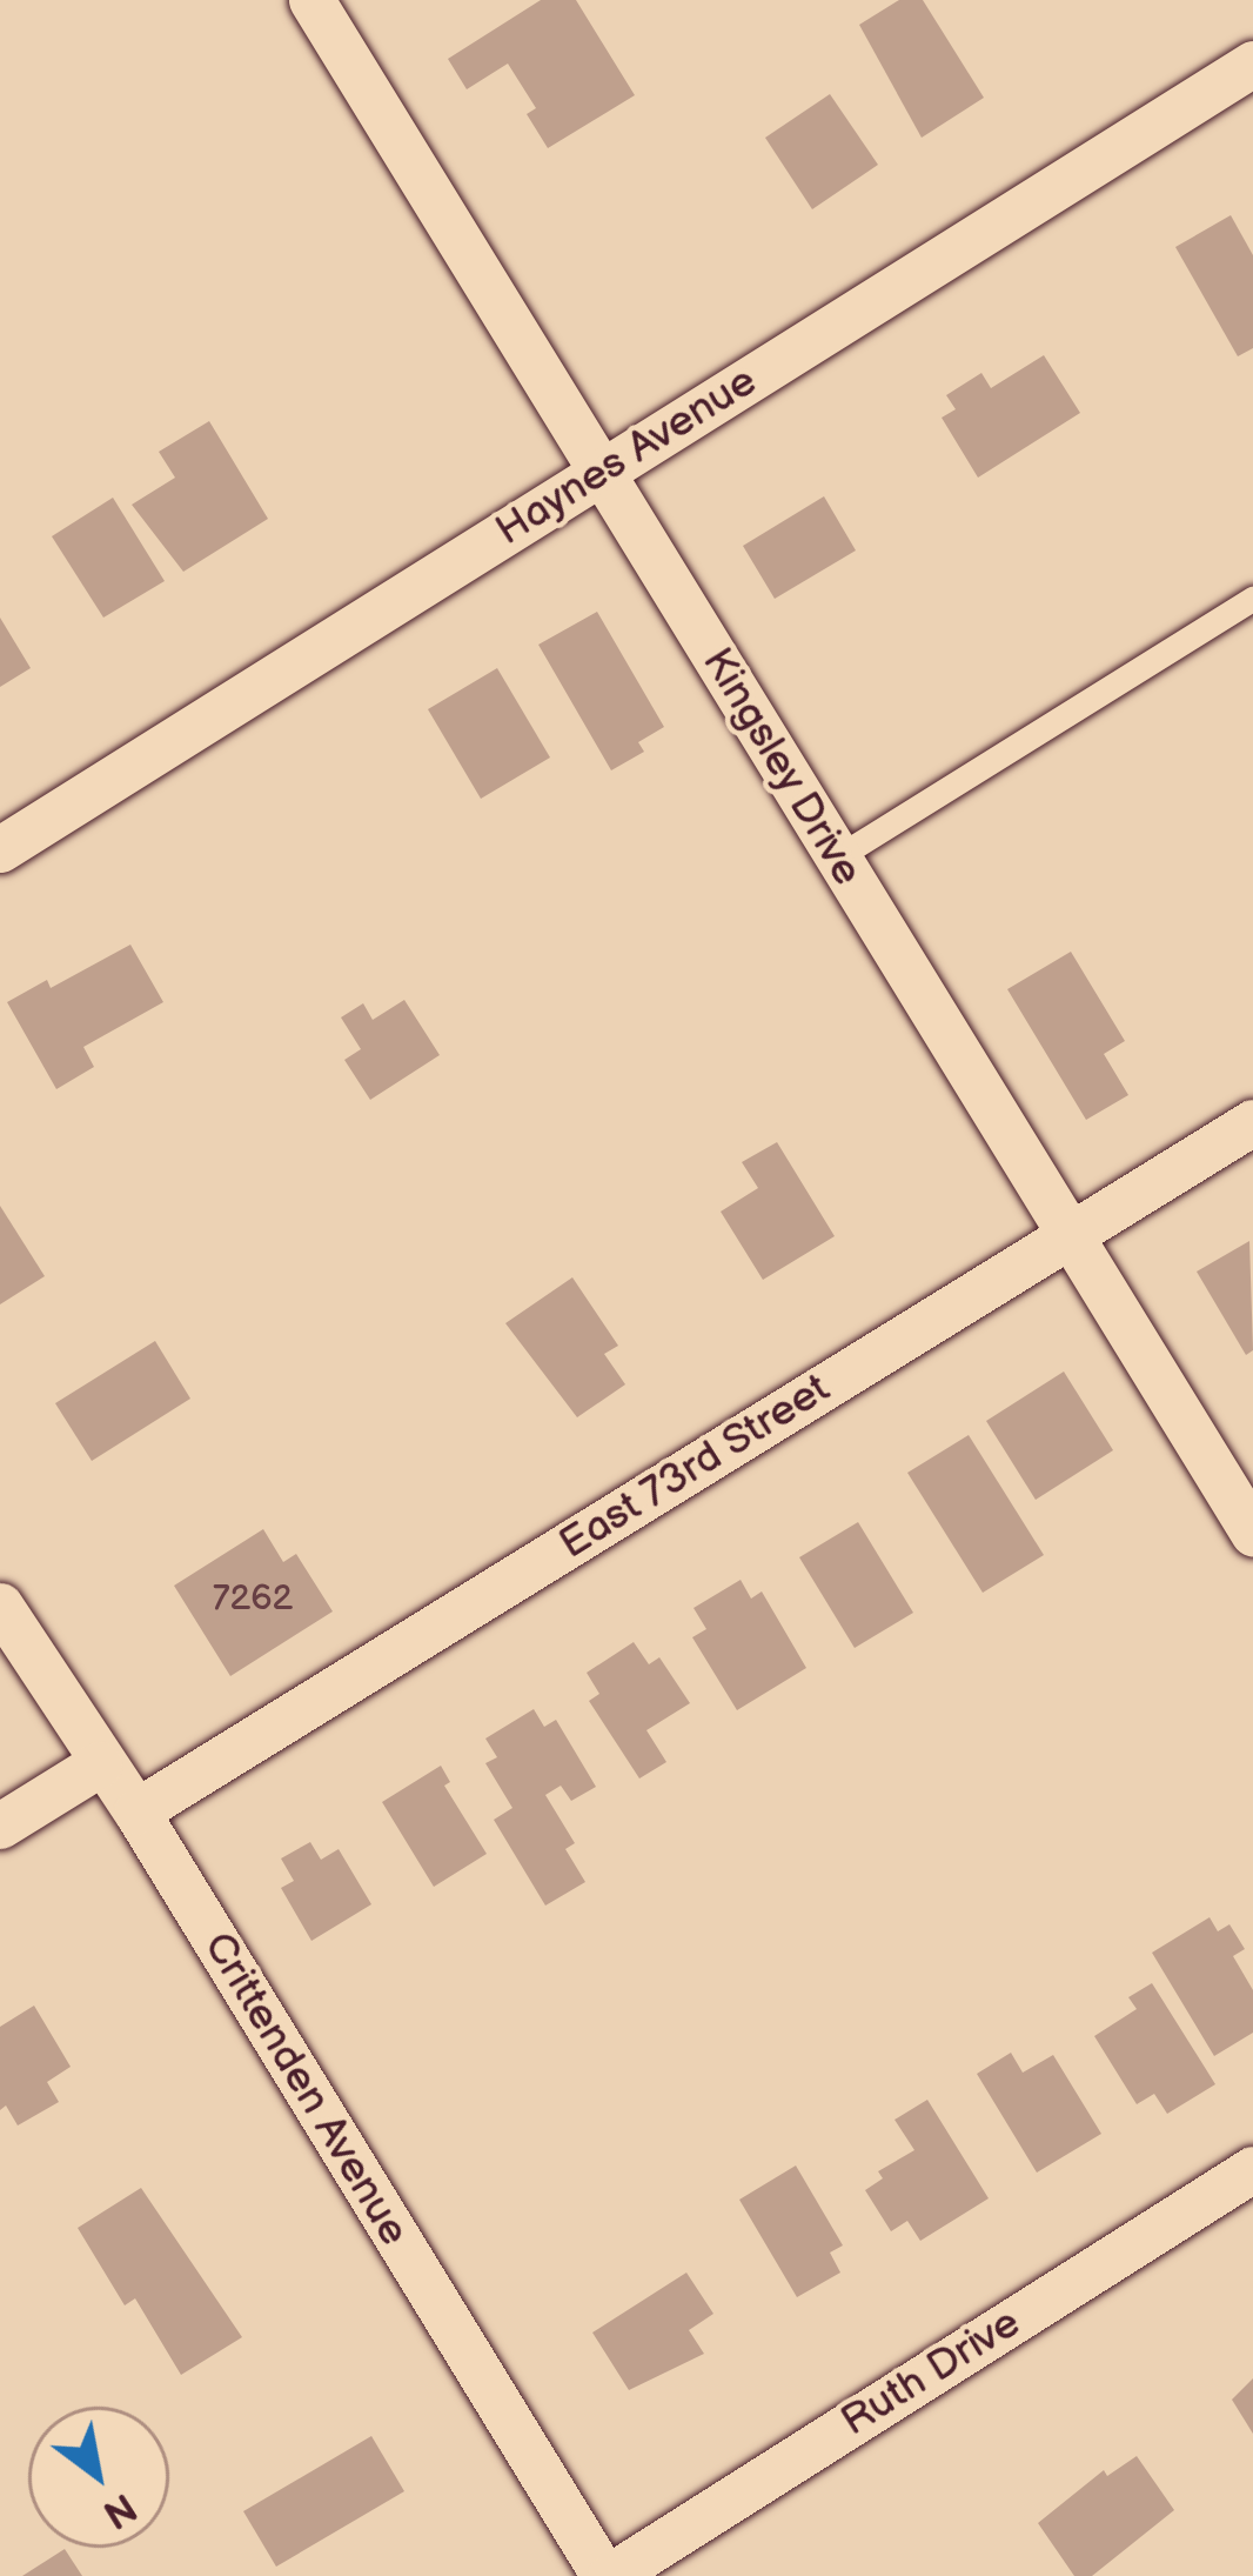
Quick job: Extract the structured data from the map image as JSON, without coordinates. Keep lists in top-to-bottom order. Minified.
{"streets":{"street":["Haynes Avenue","Kingsley Drive","East 73rd Street","Crittenden Avenue","Ruth Drive"]},"crossings":[["Haynes Avenue","Kingsley Drive"],["Kingsley Drive","East 73rd Street"],["East 73rd Street","Crittenden Avenue"],["Crittenden Avenue","Ruth Drive"]],"house_numbers":["7262"],"north":"bottom right"}
